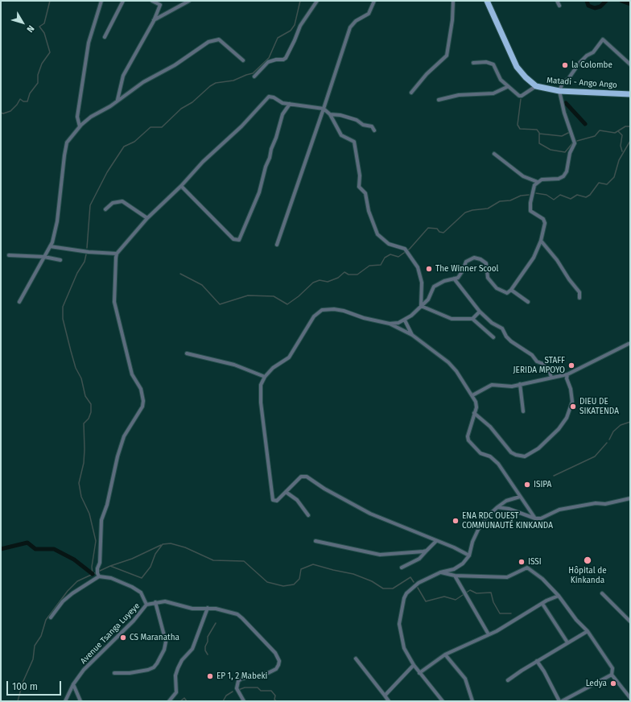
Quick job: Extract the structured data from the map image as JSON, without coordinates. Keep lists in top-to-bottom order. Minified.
{"streets":{"highway":["Matadi - Ango Ango"],"street":["Avenue Tsanga Luyeye"]},"places":["la Colombe","The Winner Scool","STAFF JERIDA MPOYO","DIEU DE SIKATENDA","ISIPA","ENA RDC OUEST COMMUNAUTÉ KINKANDA","Hôpital de Kinkanda","ISSI","CS Maranatha","EP 1, 2 Mabeki","Ledya"],"scale_bar":"100 m","north":"bottom right"}
